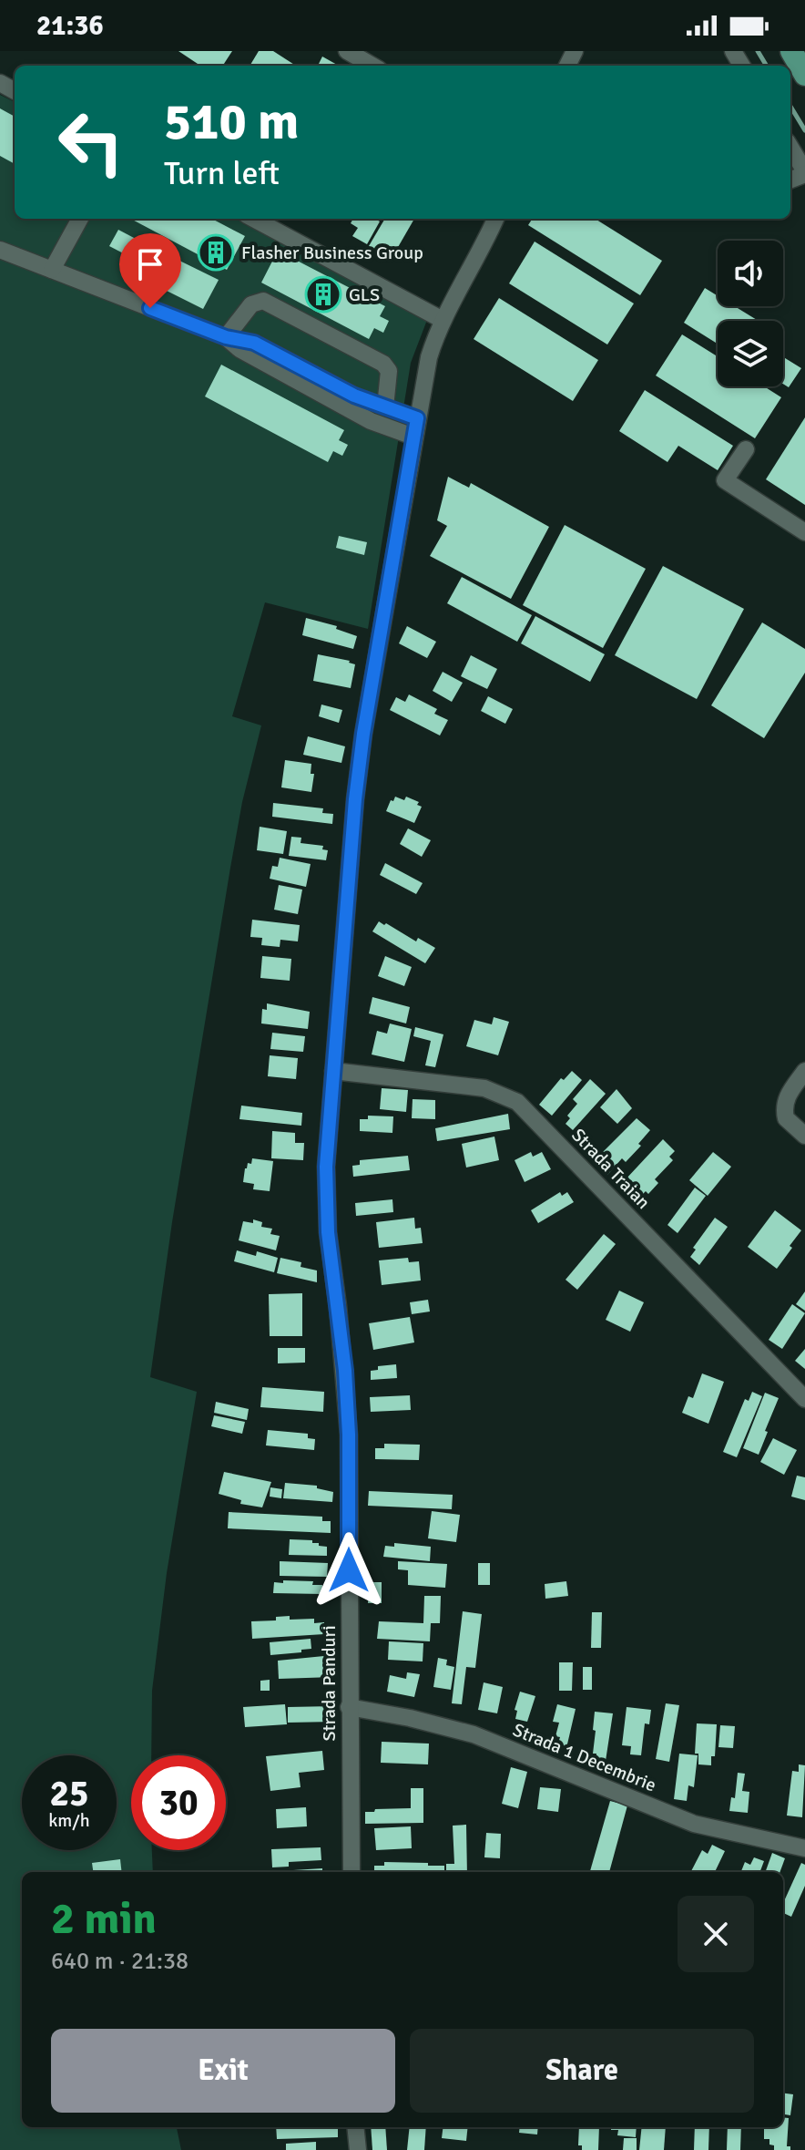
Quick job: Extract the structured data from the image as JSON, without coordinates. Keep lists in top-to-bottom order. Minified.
{"streets":{"street":["Strada Traian","Strada Panduri","Strada 1 Decembrie"]},"crossings":[["Strada Traian","Strada Panduri"],["Strada Panduri","Strada 1 Decembrie"]],"places":{"building":["Flasher Business Group","GLS"]},"page":{"status":"21:36","turn":["510 m","Turn left"],"speed":"25 km/h","limit":"30","heading":["2 min","640 m · 21:38"],"buttons":["Exit","Share"]}}
